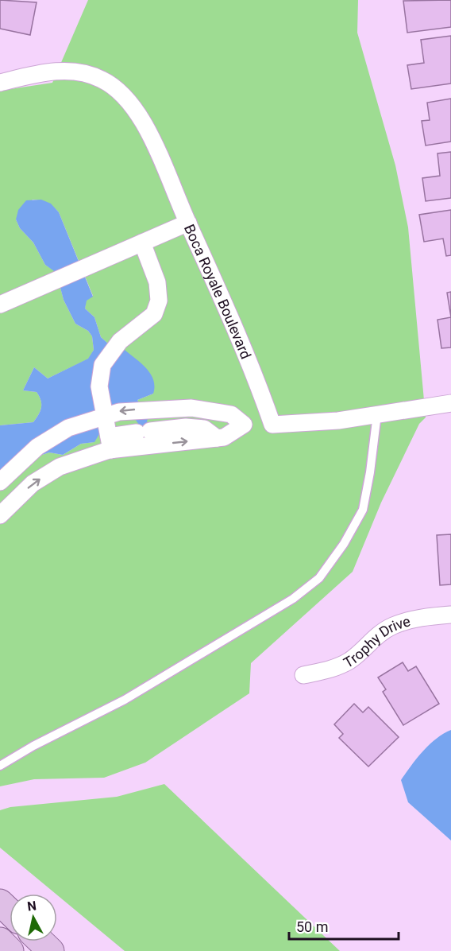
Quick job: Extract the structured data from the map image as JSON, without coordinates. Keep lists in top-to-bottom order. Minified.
{"streets":{"street":["Boca Royale Boulevard","Trophy Drive"]},"scale_bar":"50 m","north":"top"}
